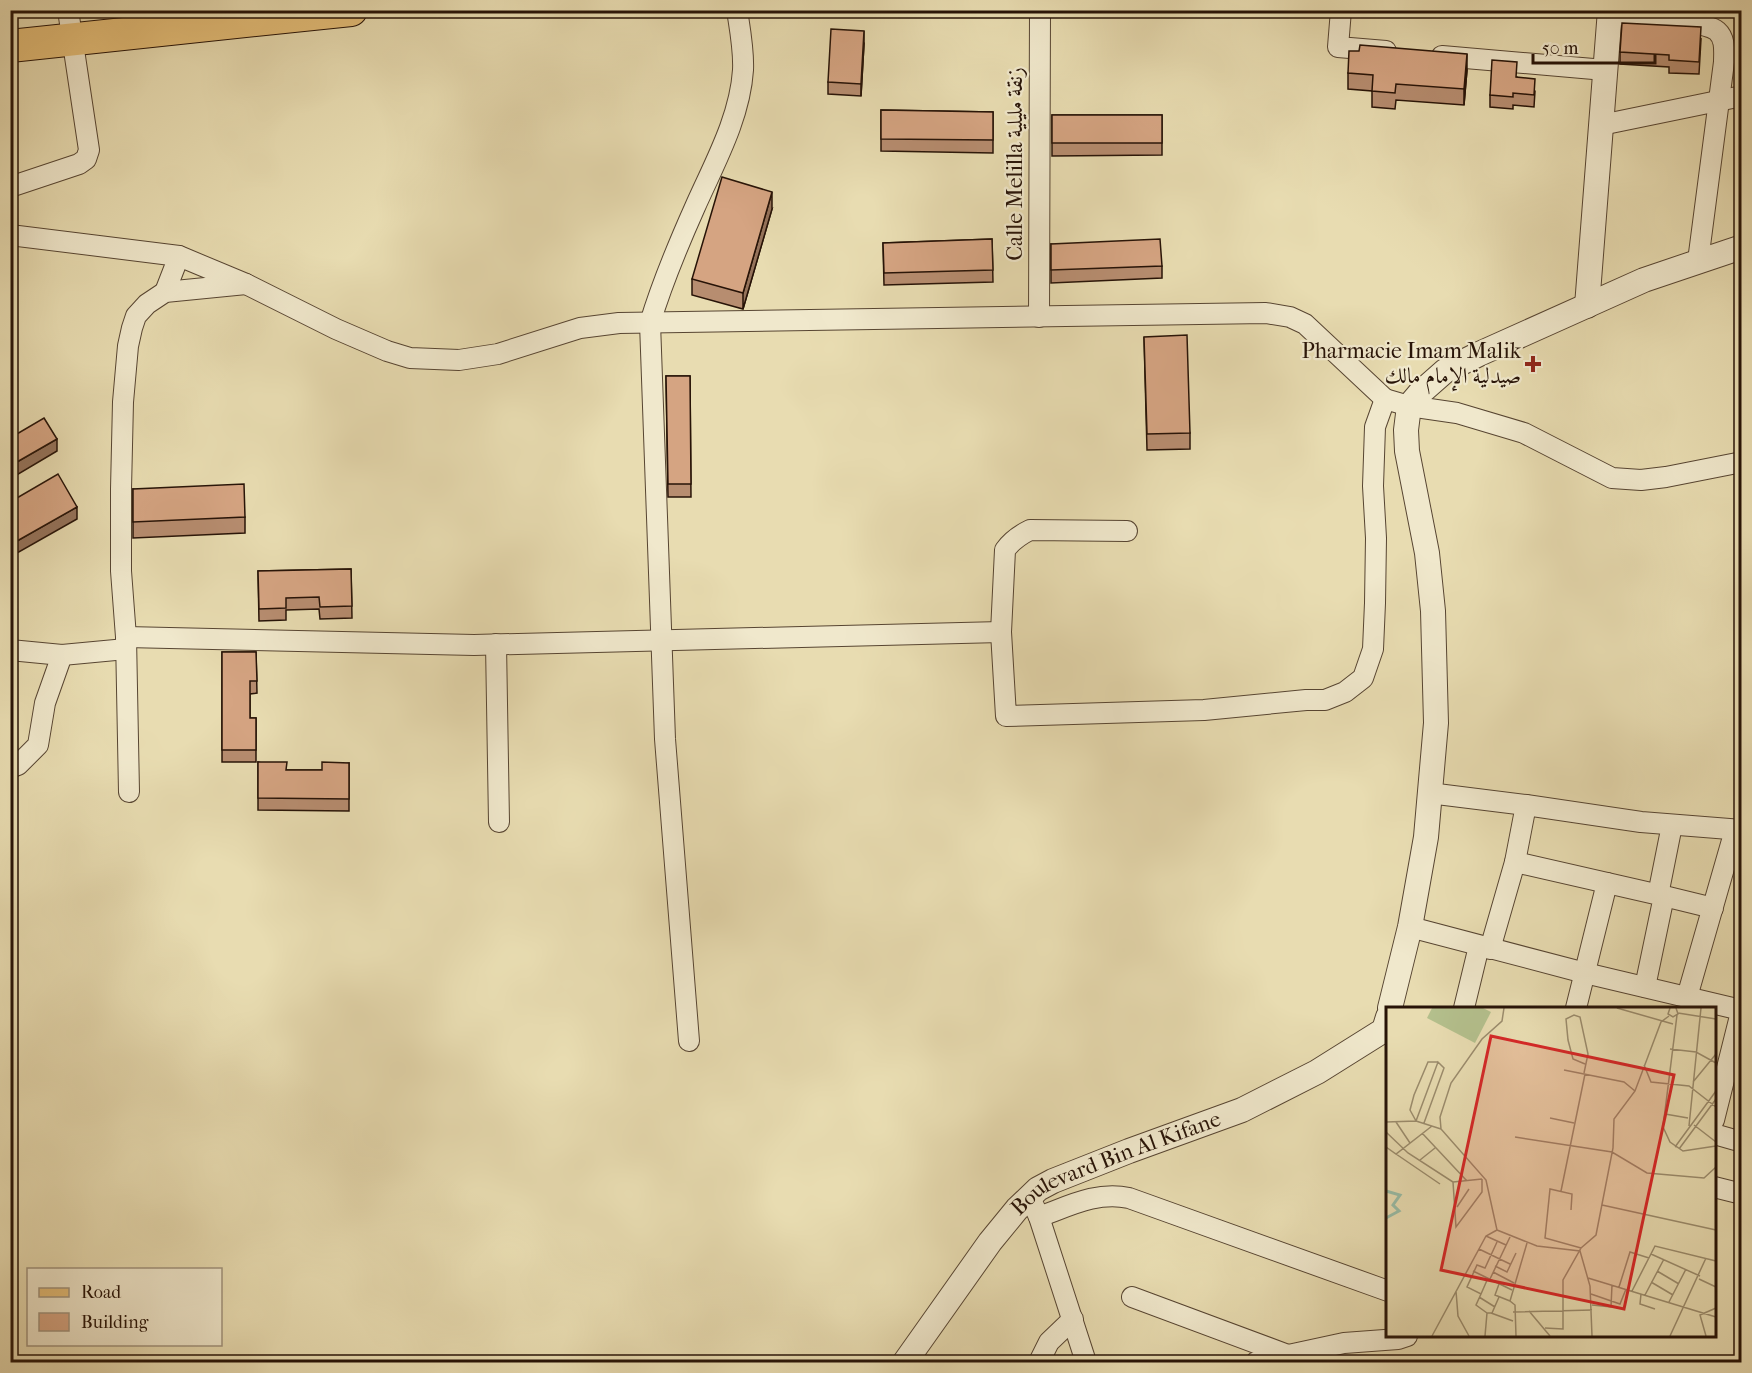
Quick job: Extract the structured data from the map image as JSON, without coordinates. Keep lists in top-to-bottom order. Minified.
{"streets":{"street":["Calle Melilla زنقة مليلية","Boulevard Bin Al Kifane"]},"places":{"health":["Pharmacie Imam Malik صيدلية الإمام مالك"]},"legend":["Road","Building"],"scale_bar":"50 m"}
